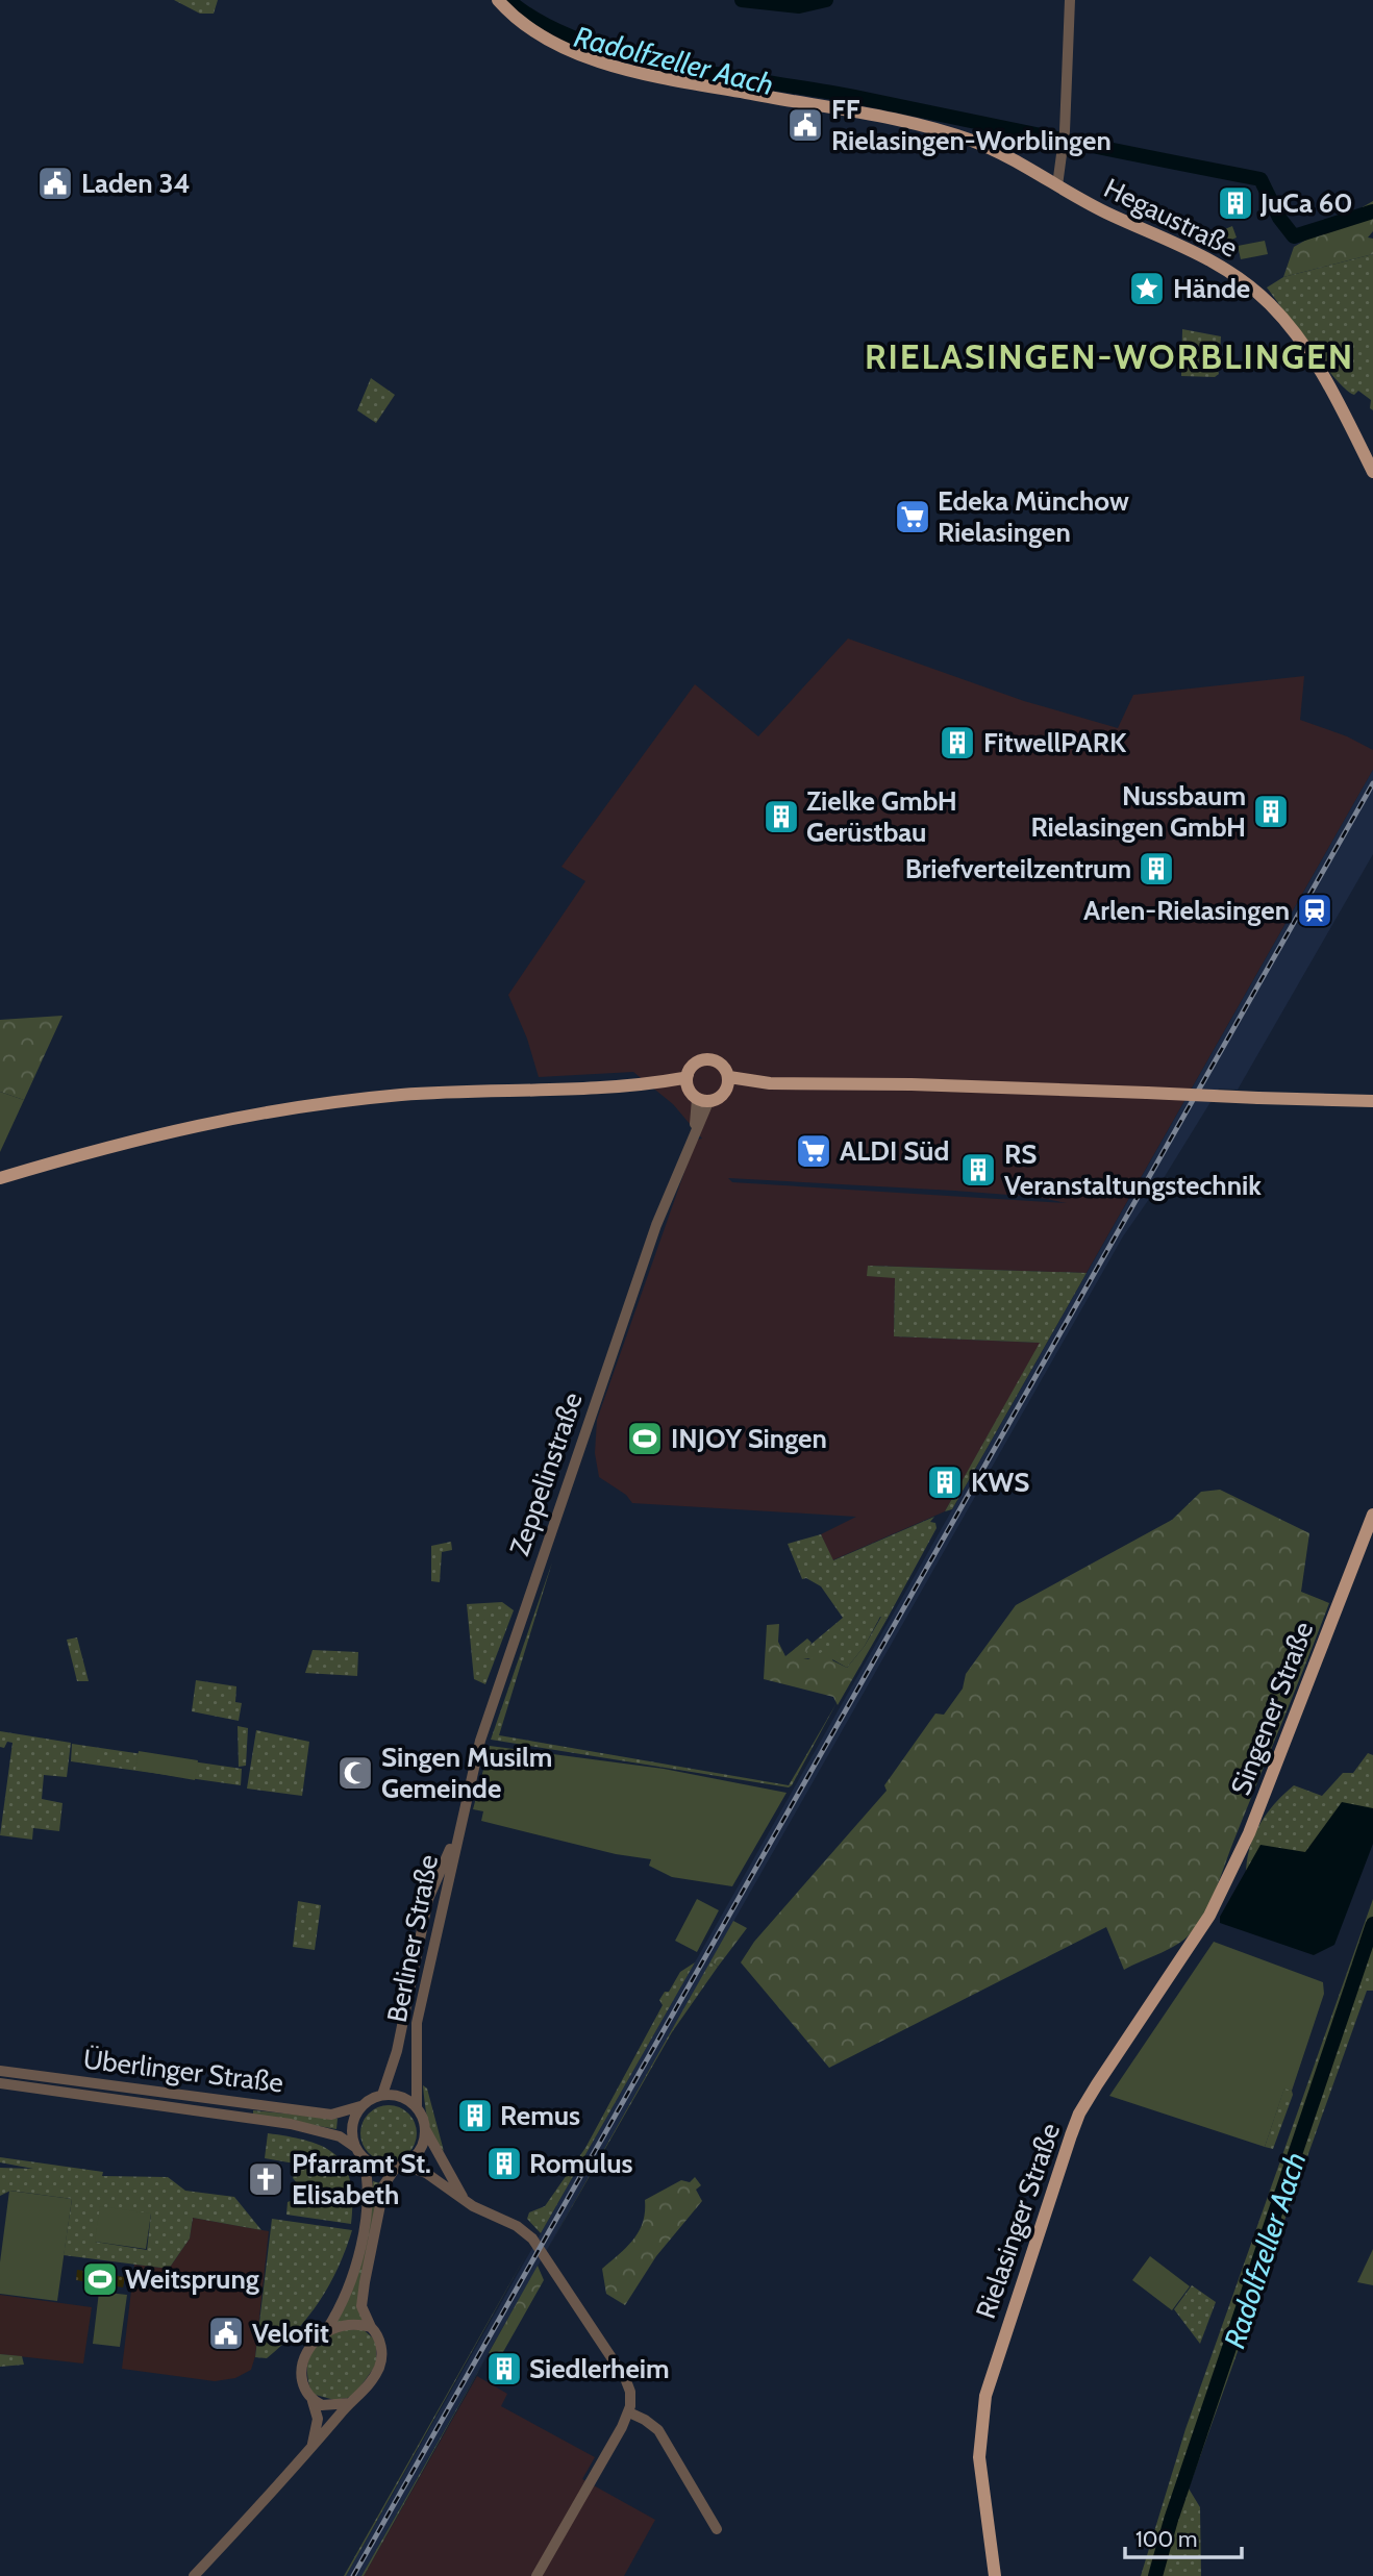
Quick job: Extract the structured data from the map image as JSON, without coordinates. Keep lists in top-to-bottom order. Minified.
{"streets":{"main road":["Hegaustraße","Singener Straße","Rielasinger Straße"],"street":["Zeppelinstraße","Berliner Straße","Überlinger Straße"]},"crossings":[["Zeppelinstraße","Berliner Straße"],["Singener Straße","Rielasinger Straße"],["Berliner Straße","Überlinger Straße"]],"districts":["RIELASINGEN-WORBLINGEN"],"water":["Radolfzeller Aach"],"places":{"public building":["FF Rielasingen-Worblingen","Laden 34","Velofit"],"building":["JuCa 60","FitwellPARK","Nussbaum Rielasingen GmbH","Zielke GmbH Gerüstbau","Briefverteilzentrum","RS Veranstaltungstechnik","KWS","Remus","Romulus","Siedlerheim"],"place":["Hände"],"supermarket":["Edeka Münchow Rielasingen","ALDI Süd"],"station":["Arlen-Rielasingen"],"sports":["INJOY Singen","Weitsprung"],"mosque":["Singen Musilm Gemeinde"],"church":["Pfarramt St. Elisabeth"]},"scale_bar":"100 m"}
